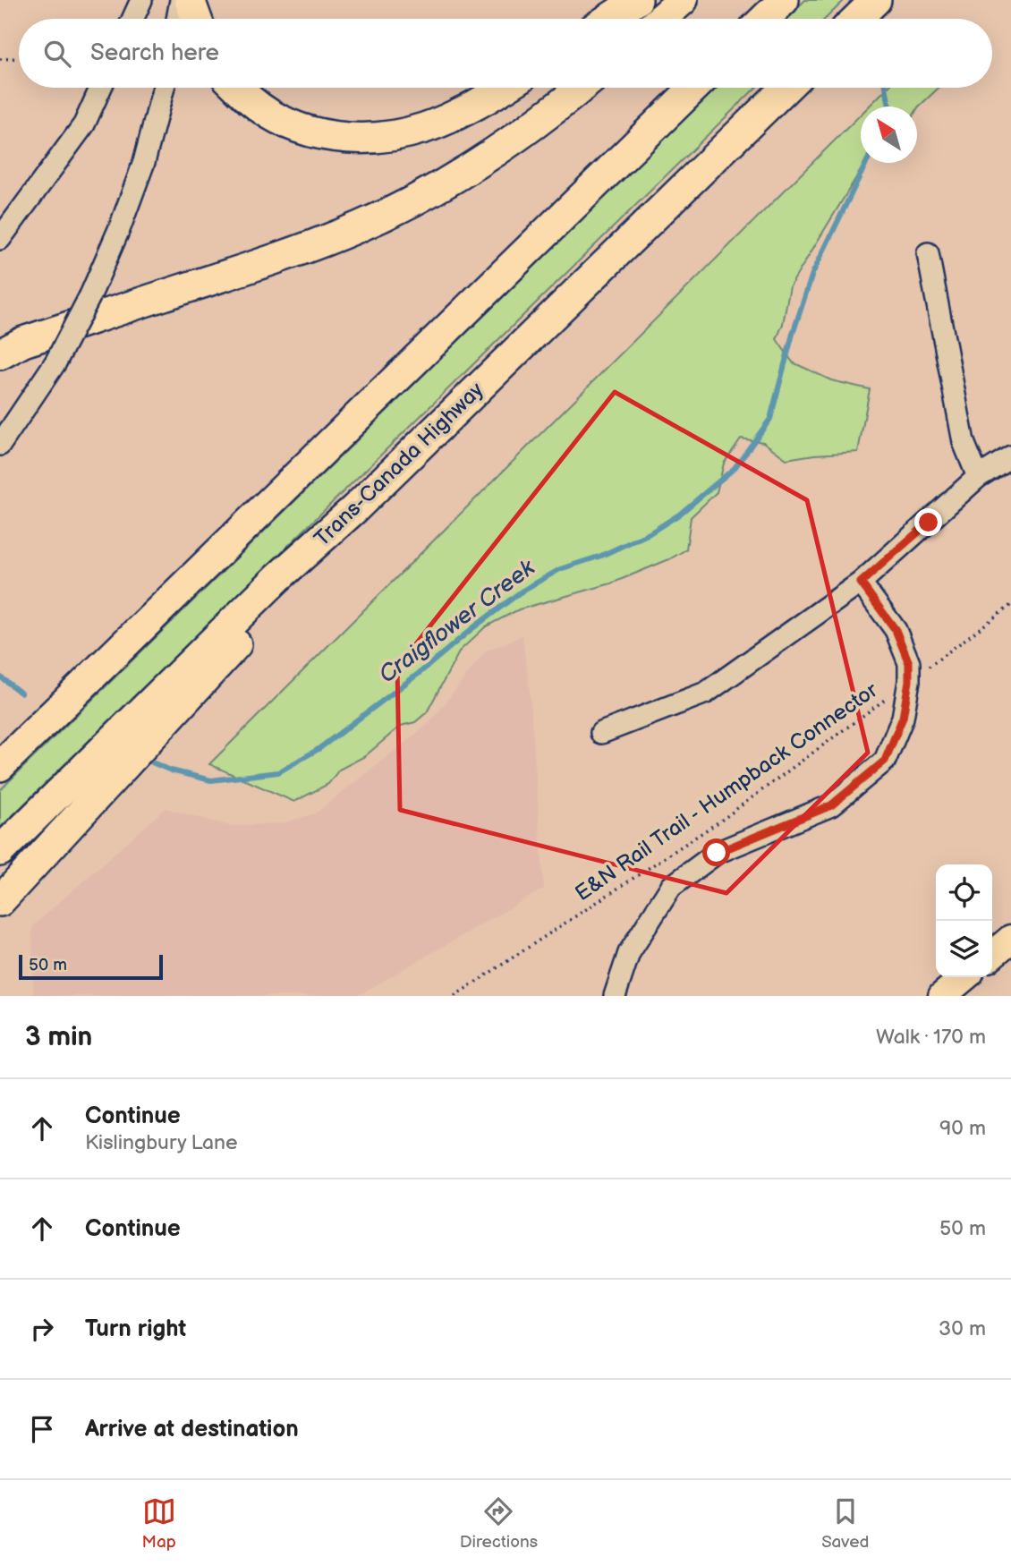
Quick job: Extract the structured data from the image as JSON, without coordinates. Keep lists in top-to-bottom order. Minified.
{"streets":{"highway":["Trans-Canada Highway"],"path":["E&N Rail Trail - Humpback Connector"]},"water":["Craigflower Creek"],"scale_bar":"50 m","north":"top left","page":{"search":"Search here","scale":"50 m","heading":["3 min","Walk · 170 m"],"list":[["Continue","Kislingbury Lane","90 m"],["Continue","50 m"],["Turn right","30 m"],"Arrive at destination"],"nav":["Map","Directions","Saved"]}}
